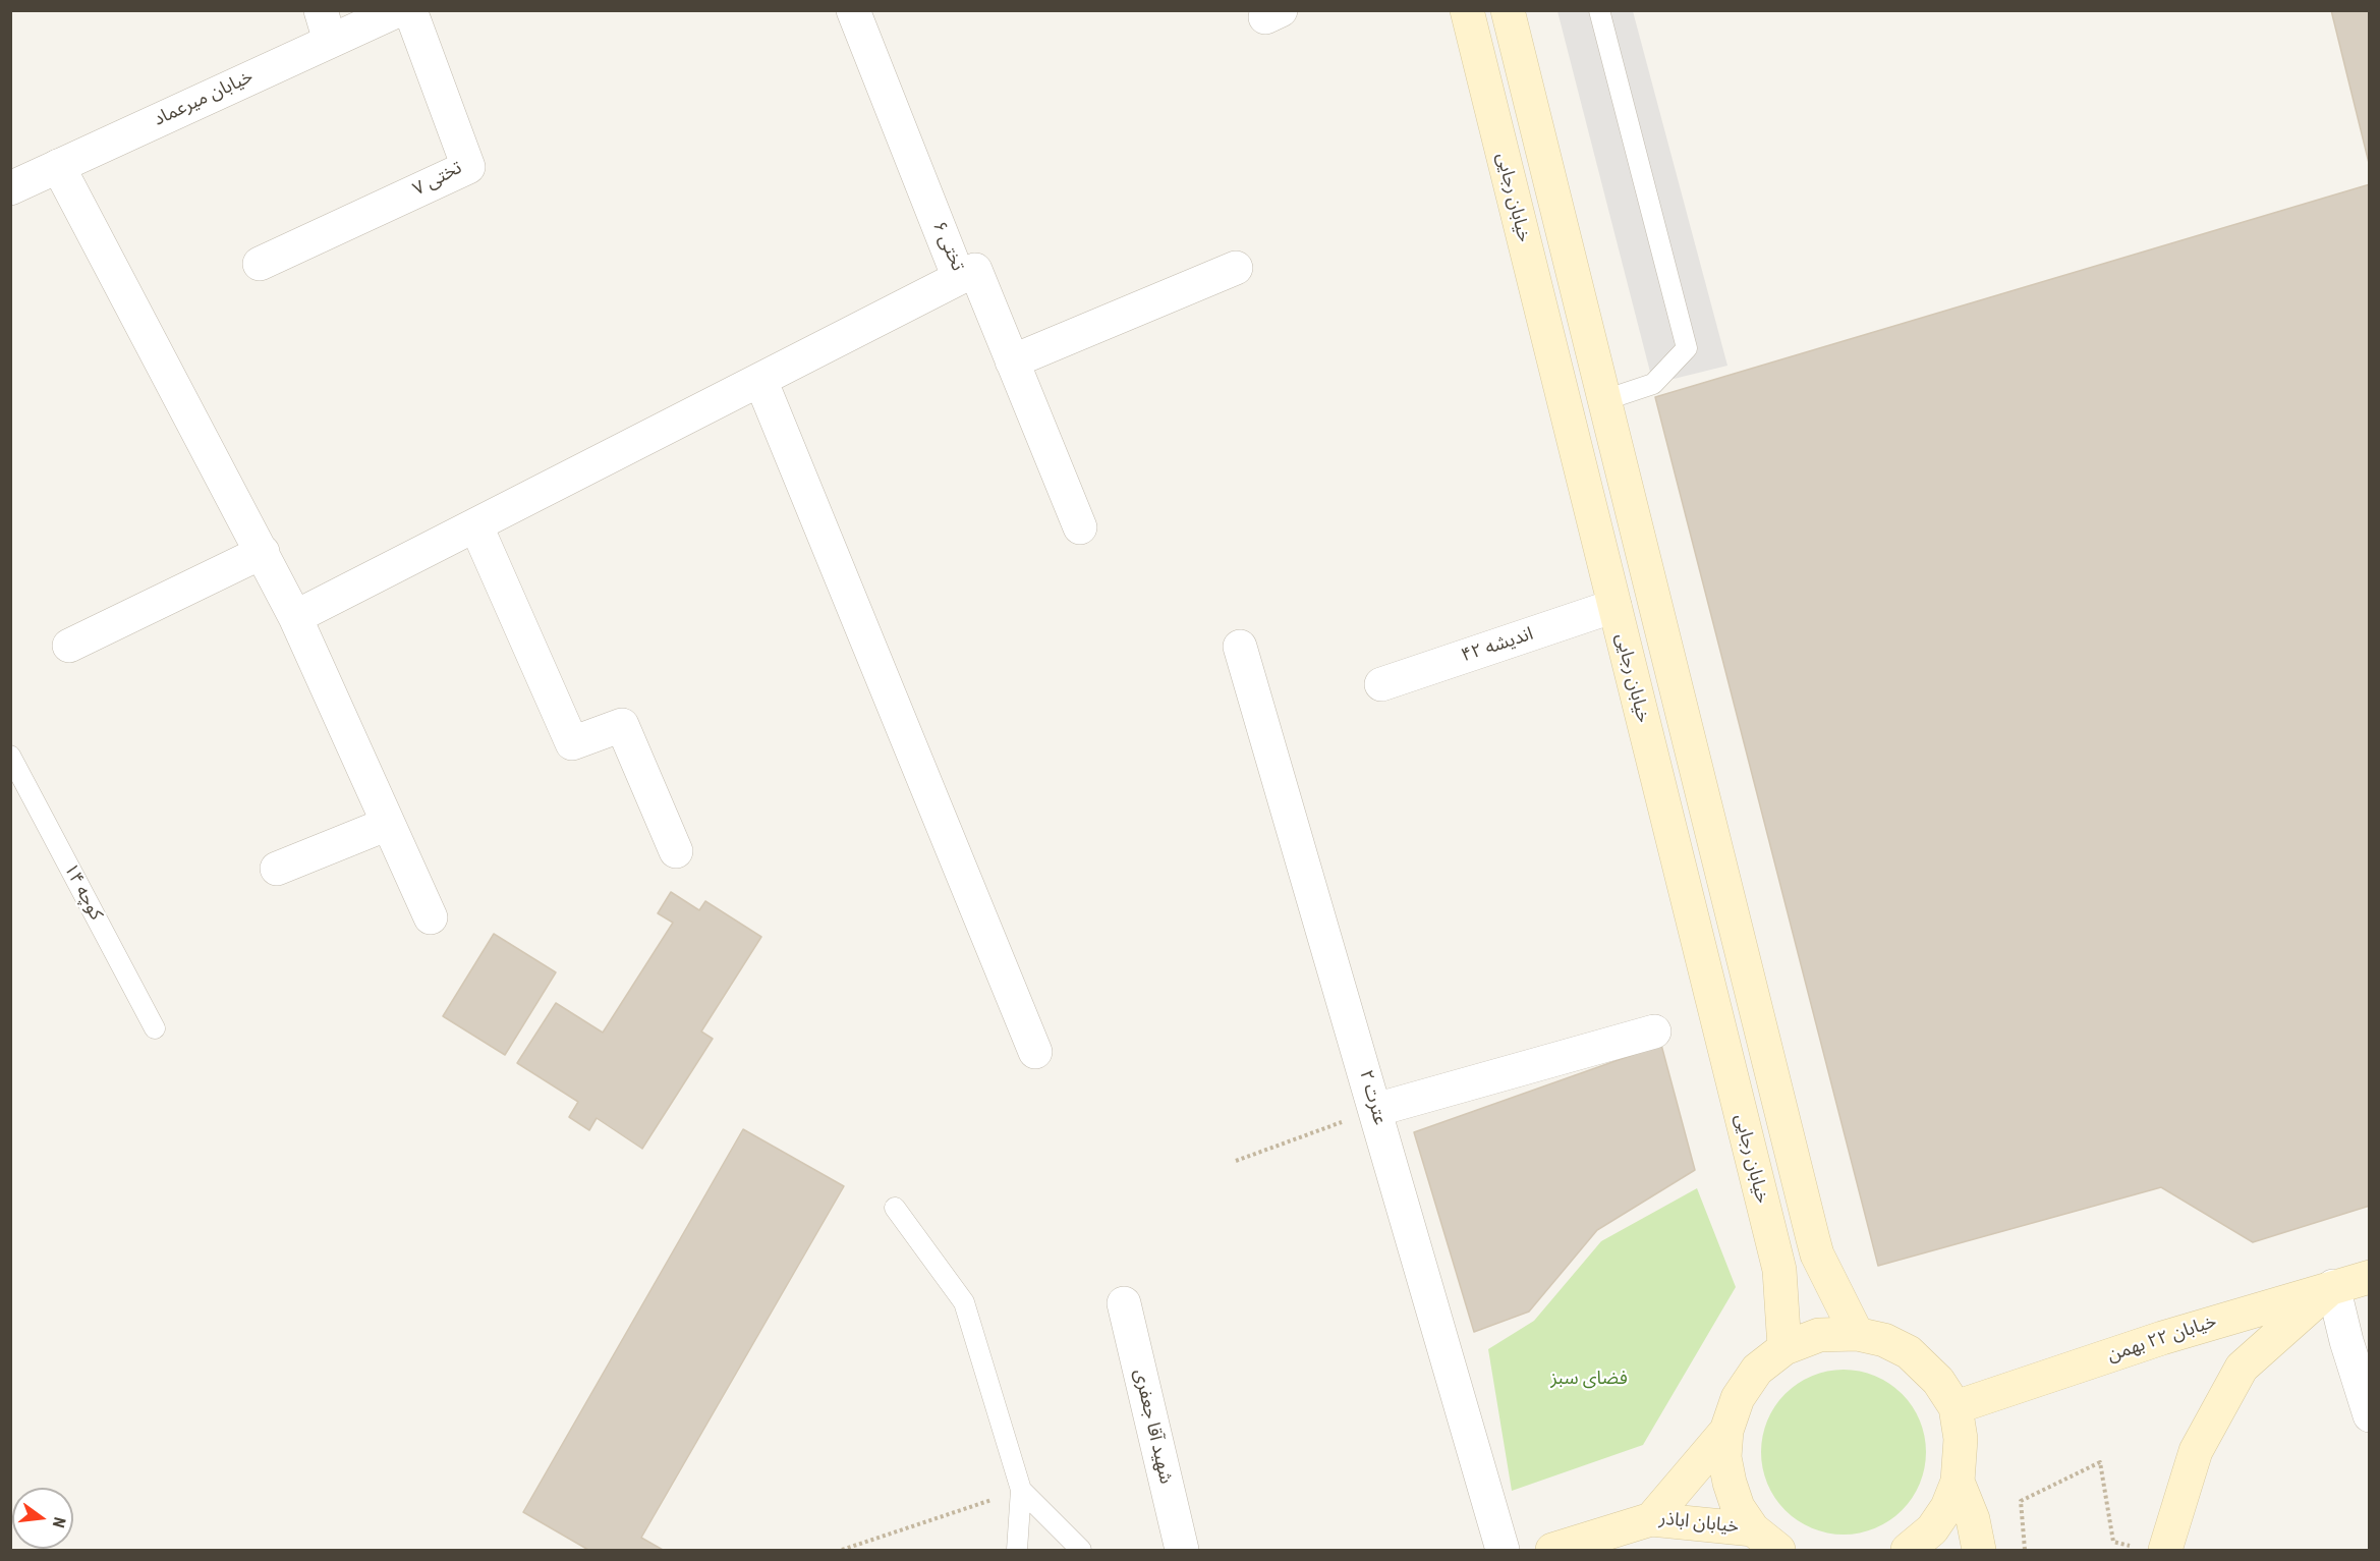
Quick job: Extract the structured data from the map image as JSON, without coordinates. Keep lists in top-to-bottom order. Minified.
{"streets":{"main road":["خیابان رجایی","خیابان ٢٢ بهمن","خیابان اباذر"],"street":["خیابان میرعماد","تختی ۷","تختی ۶","اندیشه ۴۲","عترت ۲","شهید آقا جعفری"],"lane":["کوچه ۱۴"]},"crossings":[["خیابان رجایی","اندیشه ۴۲"]],"parks":["فضای سبز"],"north":"right"}
